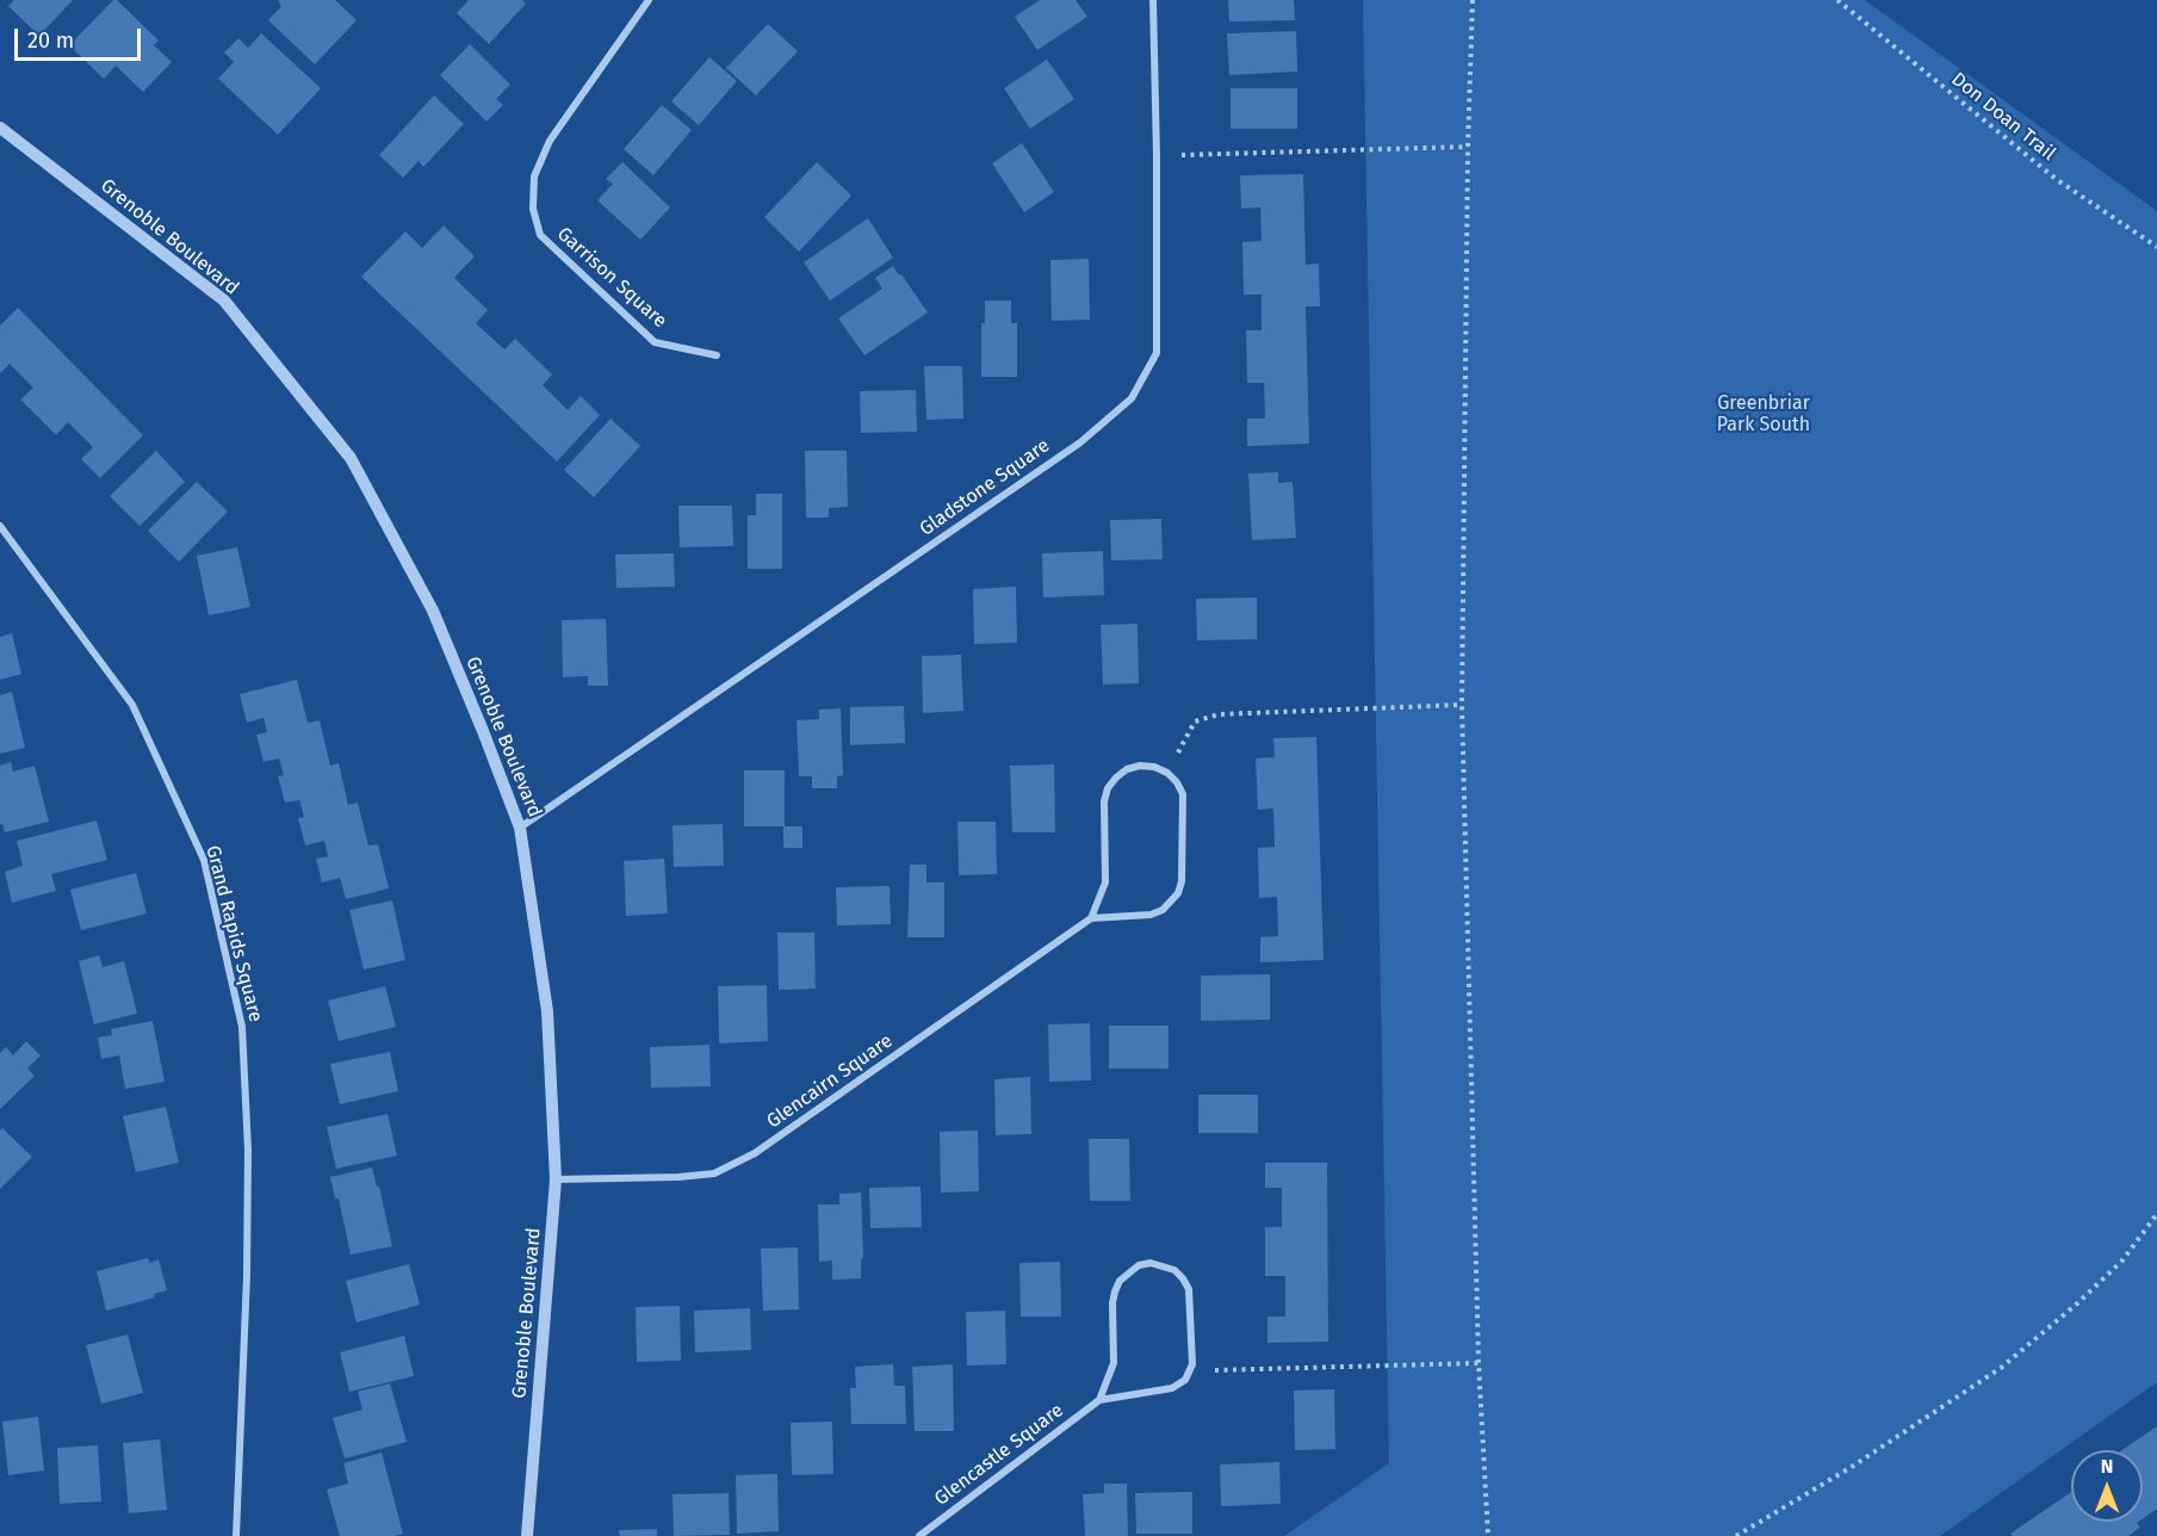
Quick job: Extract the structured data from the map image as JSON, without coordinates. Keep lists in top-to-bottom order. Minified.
{"streets":{"street":["Grenoble Boulevard","Garrison Square","Gladstone Square","Grand Rapids Square","Glencairn Square","Glencastle Square"],"path":["Don Doan Trail"]},"crossings":[["Grenoble Boulevard","Gladstone Square"],["Grenoble Boulevard","Glencairn Square"]],"parks":["Greenbriar Park South"],"scale_bar":"20 m","north":"top"}
